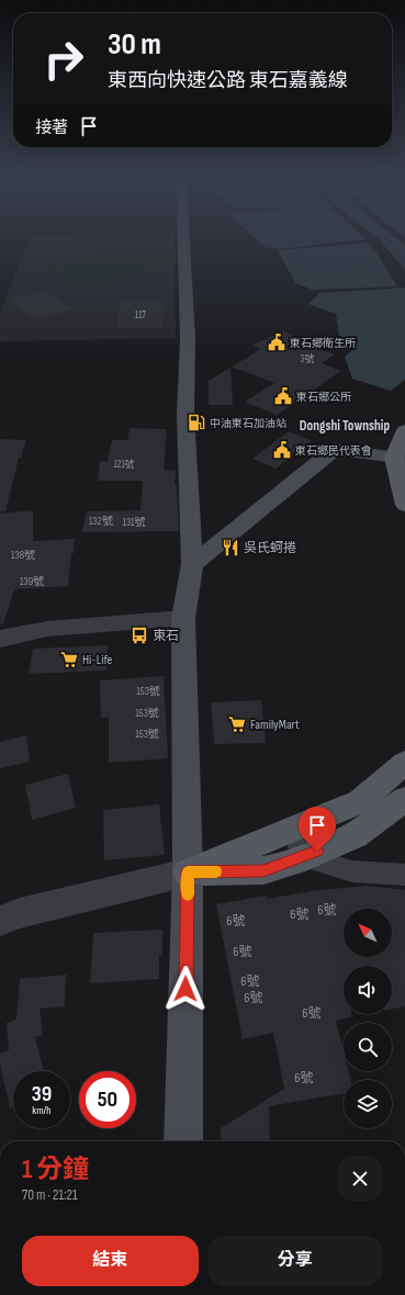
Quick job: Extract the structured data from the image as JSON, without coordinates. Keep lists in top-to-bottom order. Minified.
{"districts":["Dongshi Township"],"places":{"public building":["東石鄉衛生所","東石鄉公所","東石鄉民代表會"],"fuel station":["中油東石加油站"],"restaurant":["吳氏蚵捲"],"bus stop":["東石"],"supermarket":["Hi-Life","FamilyMart"]},"house_numbers":["117","3號","121號","132號","131號","138號","139號","153號","153號","153號","6號","6號","6號","6號","6號","6號","6號","6號"],"north":"top left","page":{"turn":["30 m","東西向快速公路 東石嘉義線"],"then":"接著","speed":"39 km/h","limit":"50","heading":["1 分鐘","70 m · 21:21"],"buttons":["結束","分享"]}}
